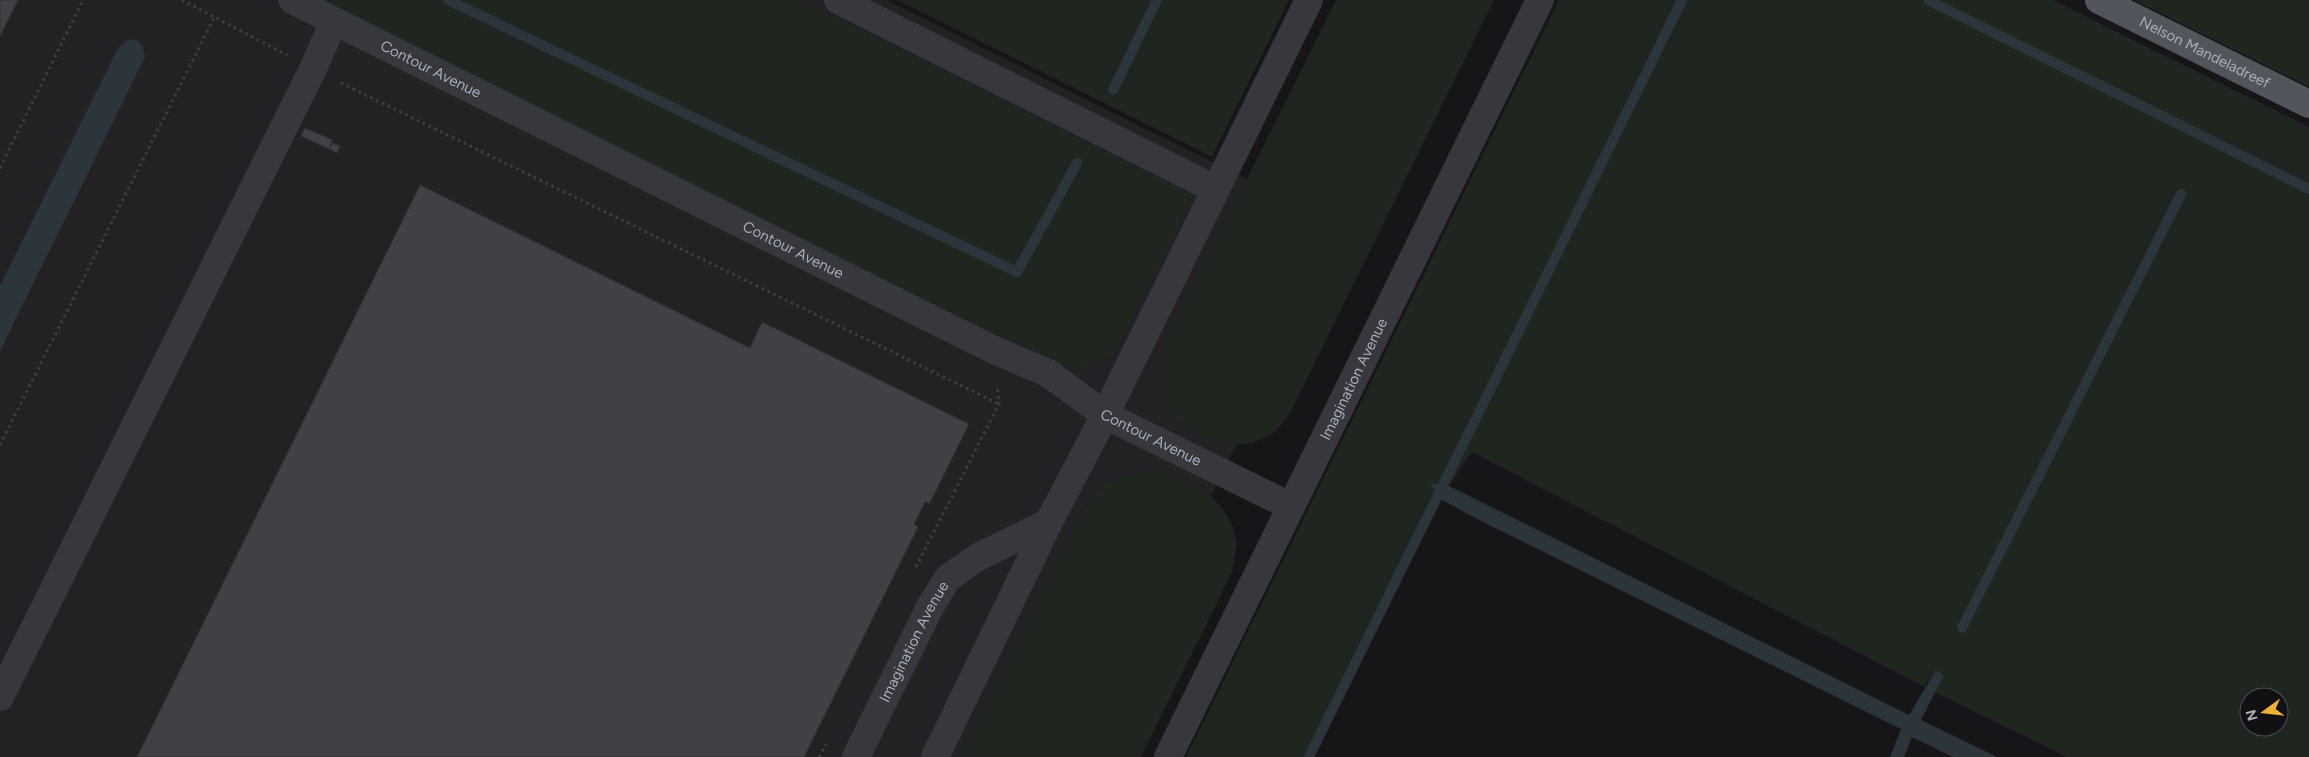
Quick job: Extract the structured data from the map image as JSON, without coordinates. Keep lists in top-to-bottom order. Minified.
{"streets":{"main road":["Nelson Mandeladreef"],"street":["Contour Avenue","Imagination Avenue"]},"crossings":[["Contour Avenue","Imagination Avenue"]],"north":"left"}
